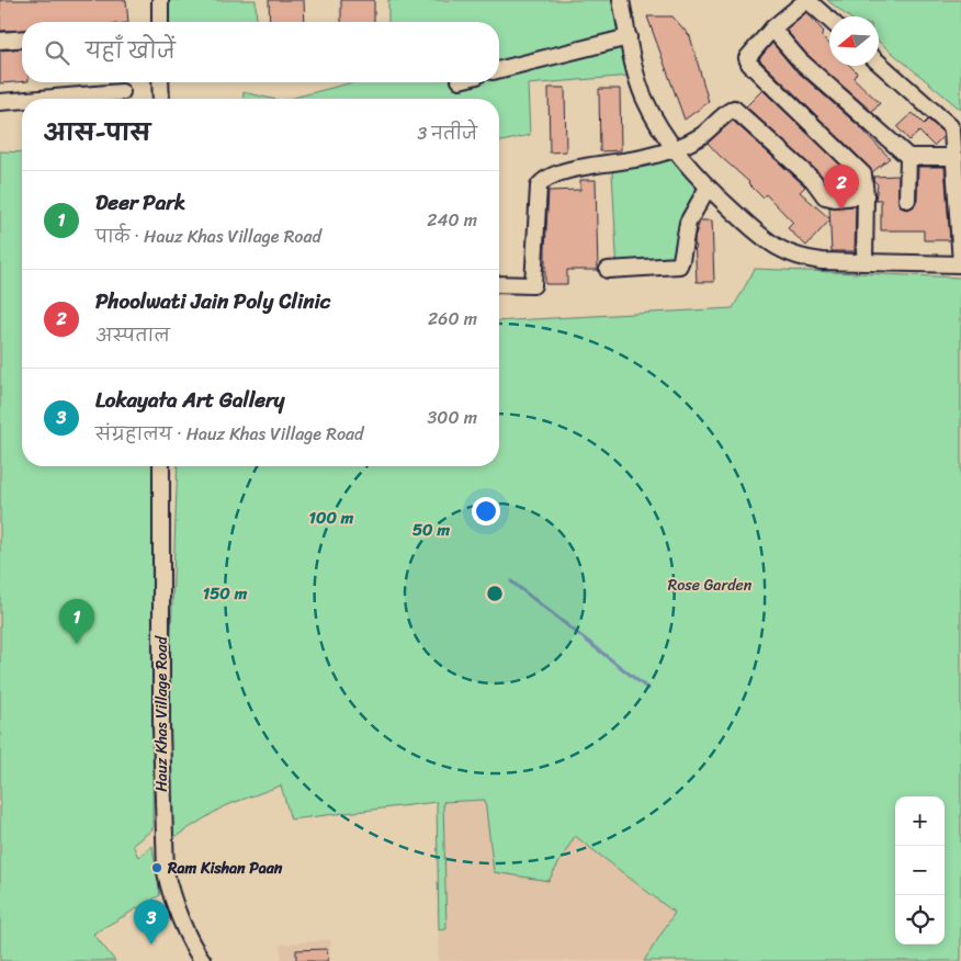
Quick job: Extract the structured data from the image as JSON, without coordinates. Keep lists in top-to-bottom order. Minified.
{"streets":{"street":["Hauz Khas Village Road"]},"parks":["Rose Garden"],"places":["Ram Kishan Paan"],"north":"left","page":{"search":"यहाँ खोजें","heading":["आस-पास","3 नतीजे"],"pins":["2","1","3"],"list":[{"mark":"1","name":"Deer Park","note":"पार्क · Hauz Khas Village Road","value":"240 m"},{"mark":"2","name":"Phoolwati Jain Poly Clinic","note":"अस्पताल","value":"260 m"},{"mark":"3","name":"Lokayata Art Gallery","note":"संग्रहालय · Hauz Khas Village Road","value":"300 m"}],"map_buttons":["+","−"]},"rings":["100 m","50 m","150 m"]}
